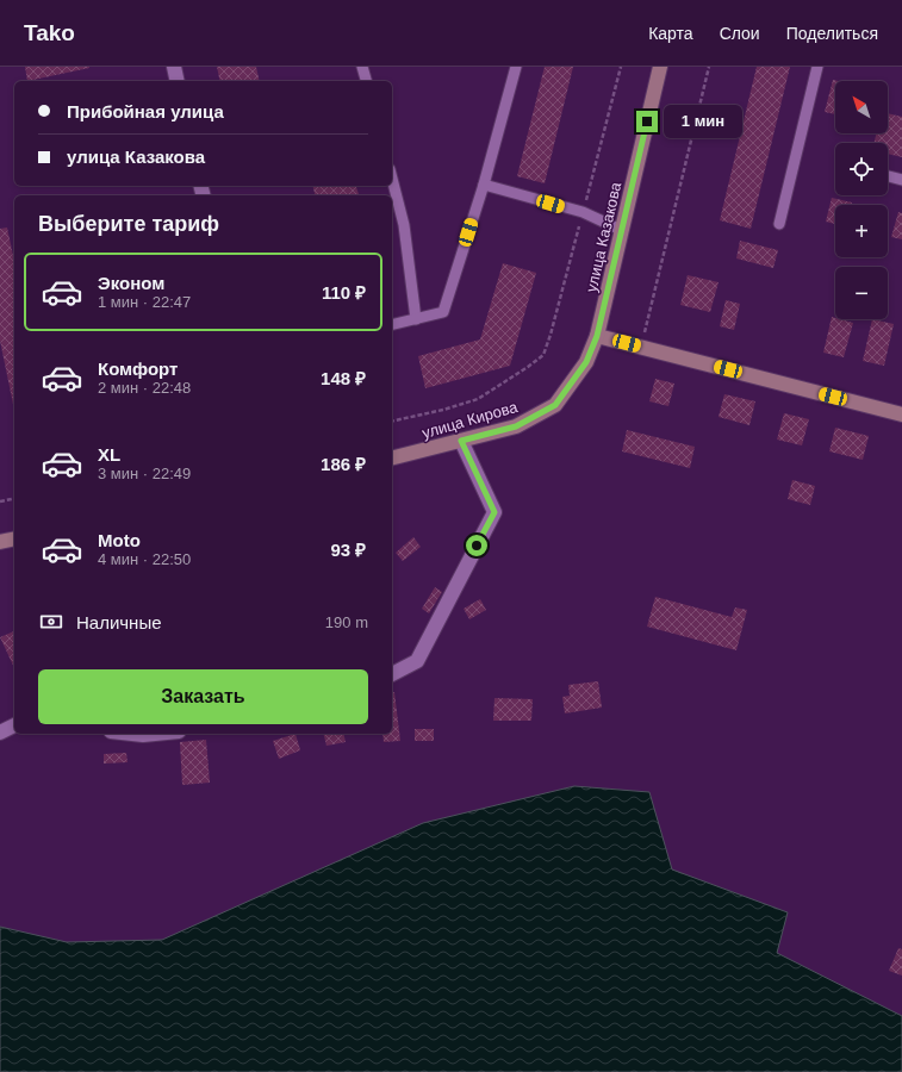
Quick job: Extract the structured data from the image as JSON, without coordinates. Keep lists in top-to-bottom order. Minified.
{"streets":{"main road":["улица Казакова","улица Кирова"]},"crossings":[["улица Казакова","улица Кирова"]],"north":"top left","page":{"header":"Tako","nav":["Карта","Слои","Поделиться"],"map_buttons":["+","−"],"banner":["Прибойная улица","улица Казакова"],"bubble":"1 мин","heading":"Выберите тариф","list":[{"name":"Эконом","note":"1 мин · 22:47","value":"110 ₽"},{"name":"Комфорт","note":"2 мин · 22:48","value":"148 ₽"},{"name":"XL","note":"3 мин · 22:49","value":"186 ₽"},{"name":"Moto","note":"4 мин · 22:50","value":"93 ₽"}],"pay":["Наличные","190 m"],"buttons":"Заказать"}}
